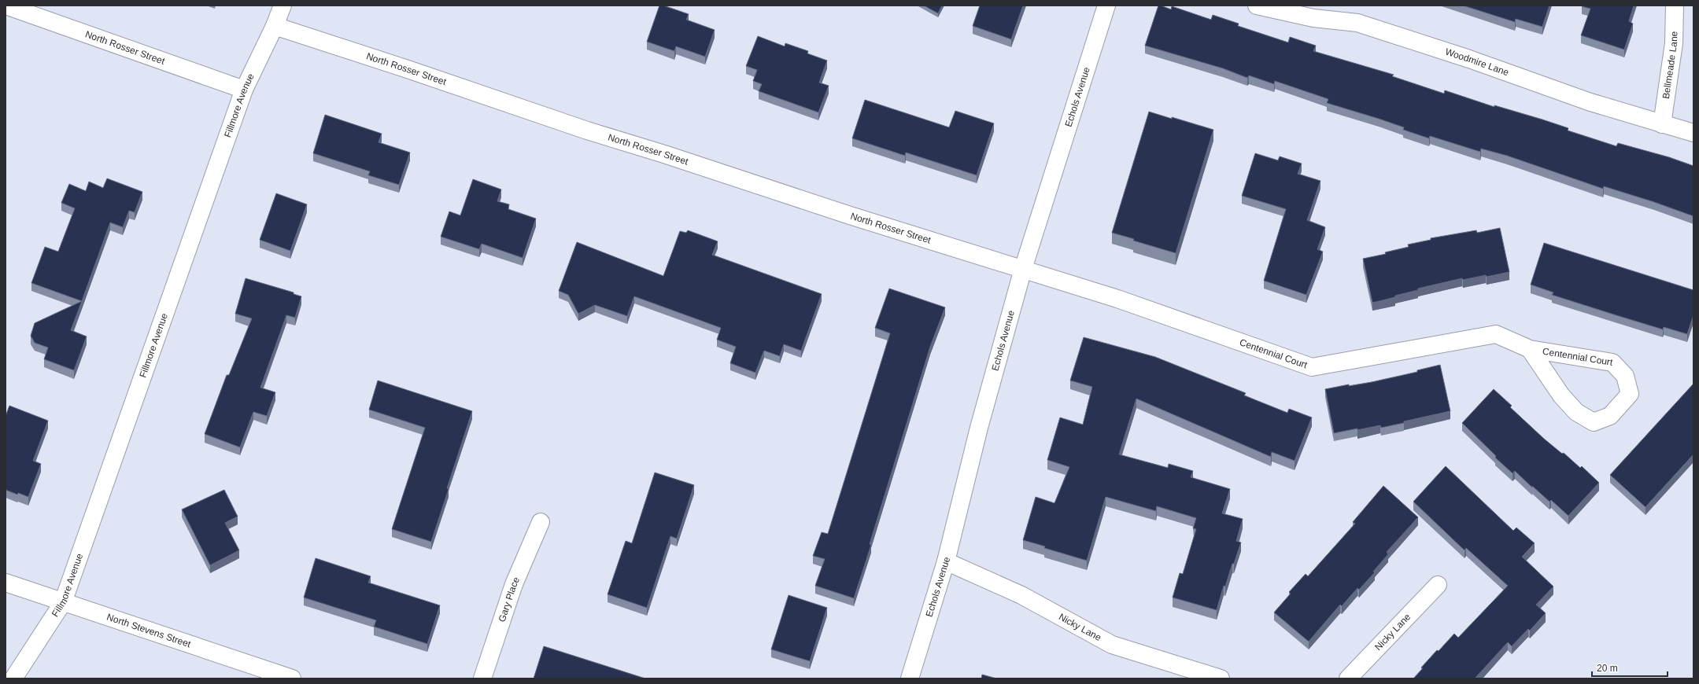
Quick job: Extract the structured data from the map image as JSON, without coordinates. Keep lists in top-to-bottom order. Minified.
{"streets":{"street":["North Rosser Street","Woodmire Lane","Bellmeade Lane","Echols Avenue","Fillmore Avenue","Centennial Court","Gary Place","Nicky Lane","North Stevens Street"]},"crossings":[["North Rosser Street","Echols Avenue"],["North Rosser Street","Fillmore Avenue"],["North Rosser Street","Centennial Court"],["Woodmire Lane","Bellmeade Lane"],["Echols Avenue","Centennial Court"],["Echols Avenue","Nicky Lane"],["Fillmore Avenue","North Stevens Street"]],"scale_bar":"20 m"}
